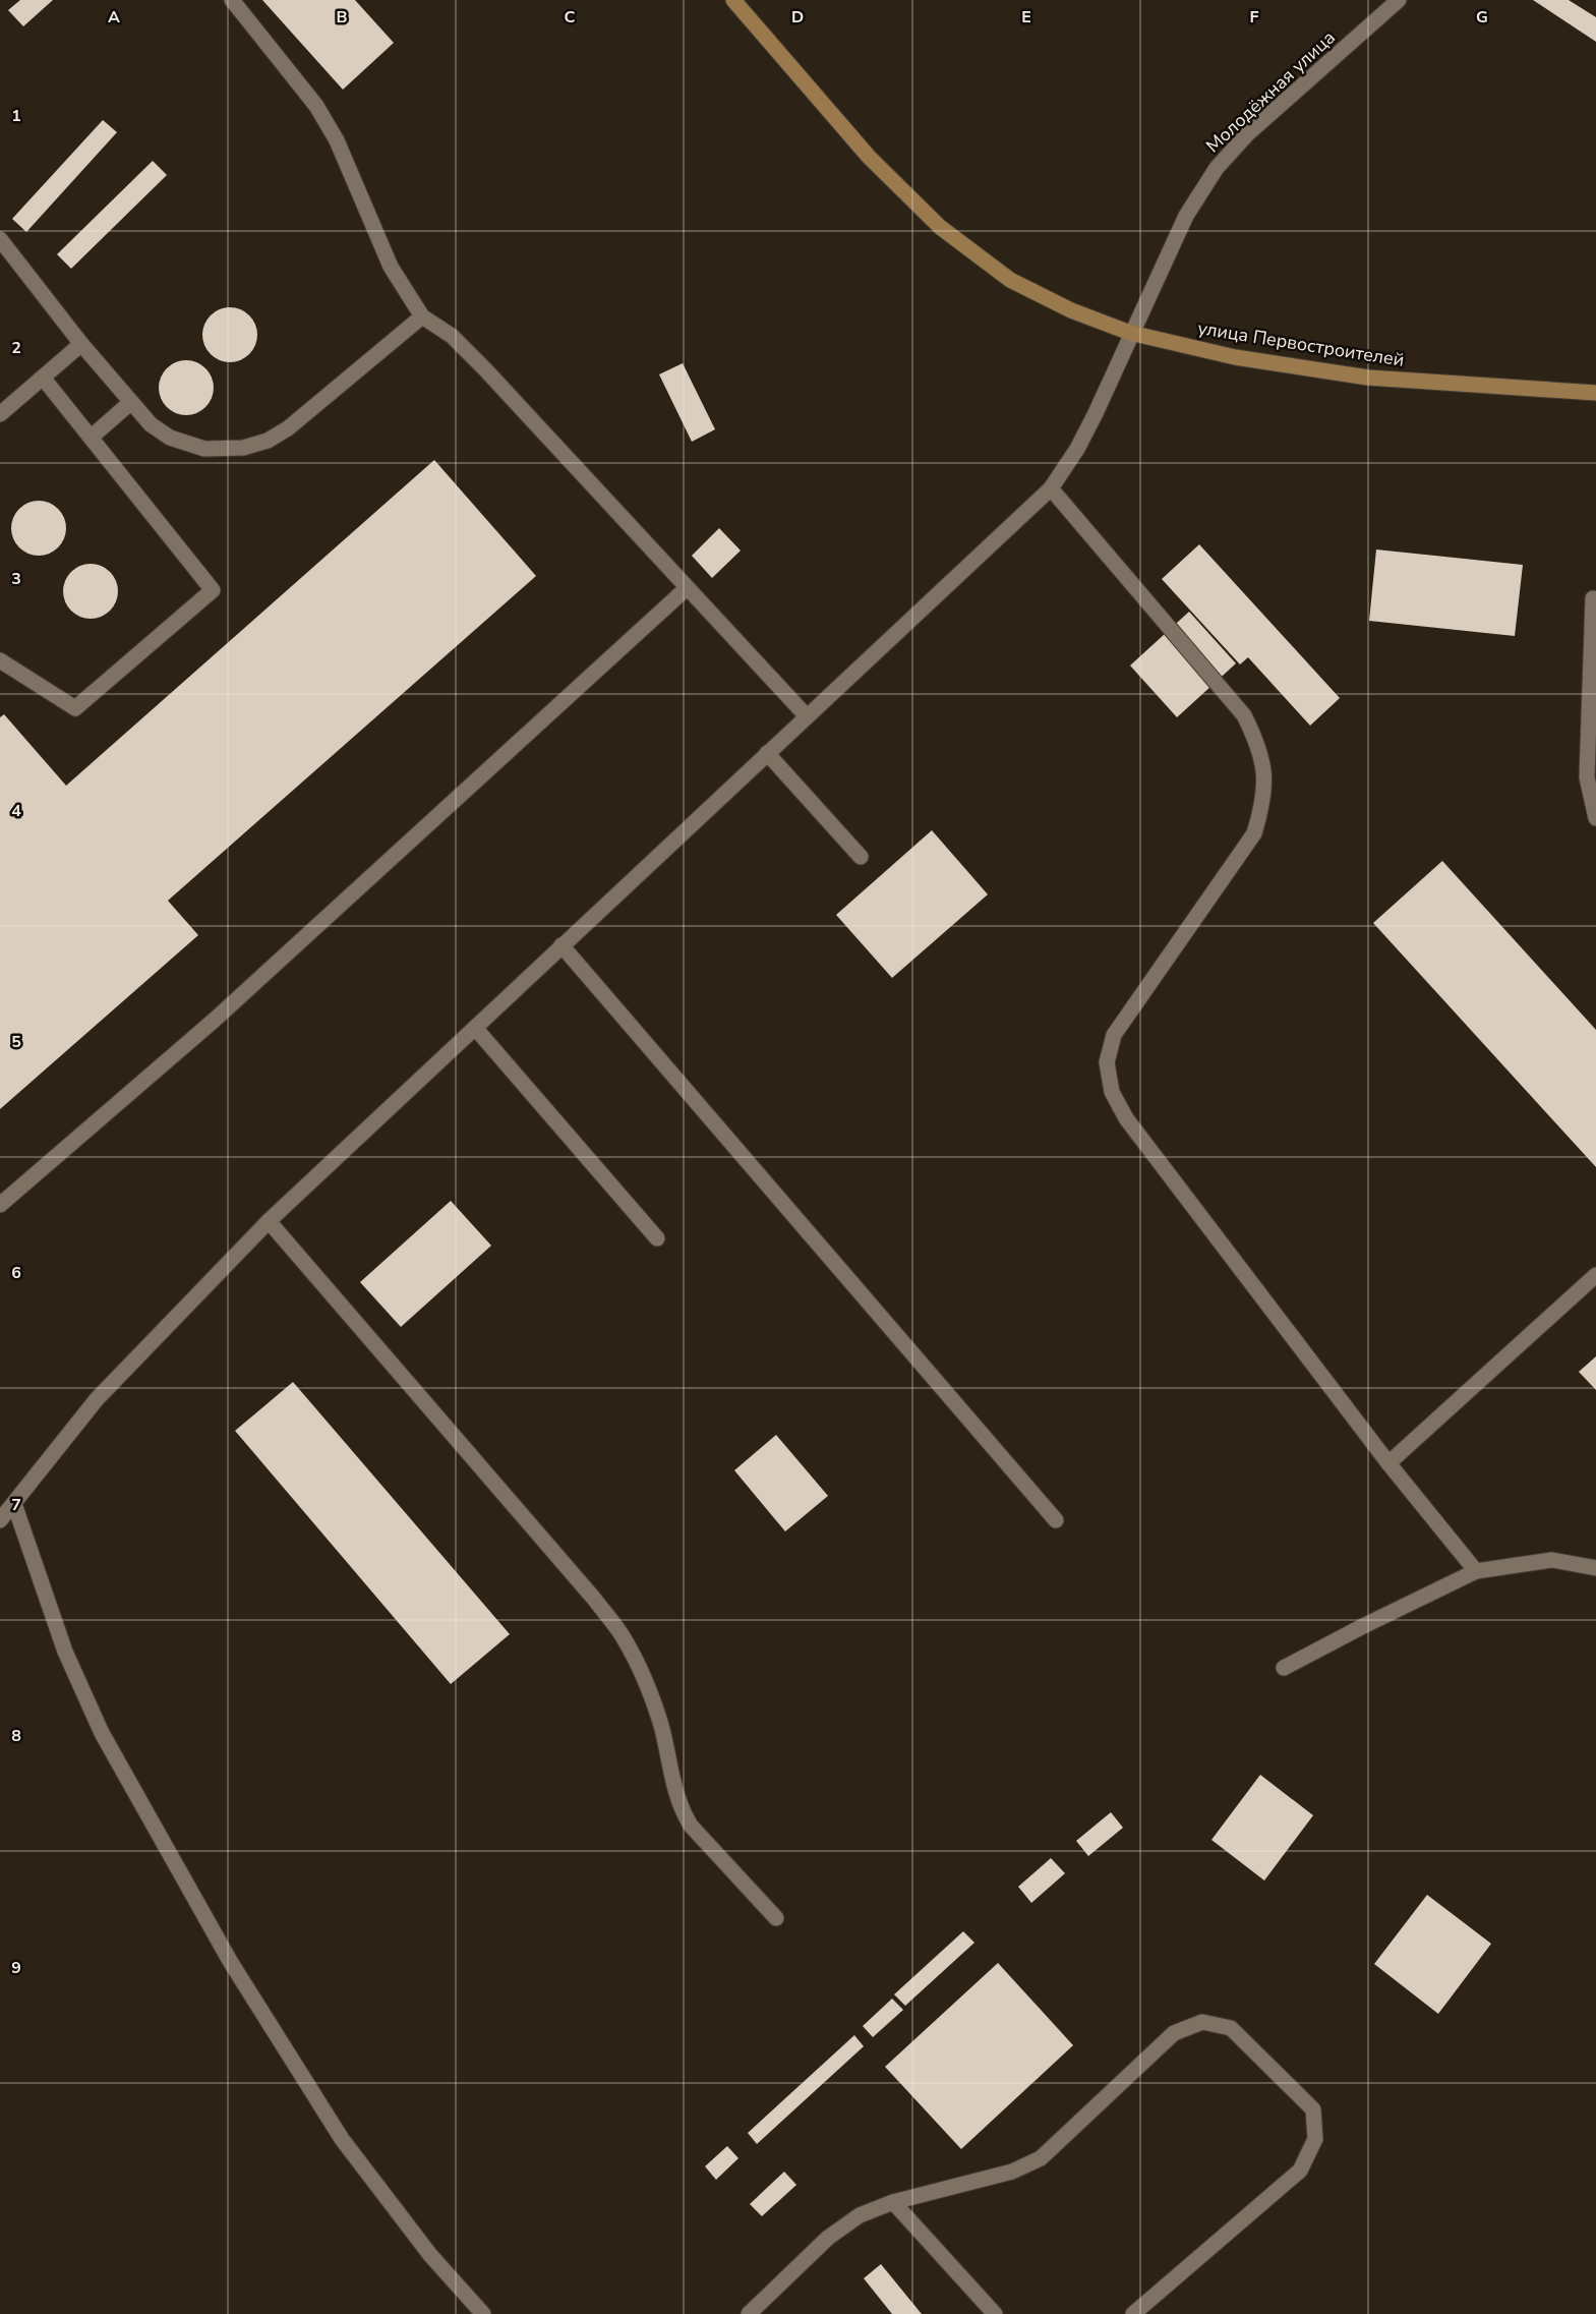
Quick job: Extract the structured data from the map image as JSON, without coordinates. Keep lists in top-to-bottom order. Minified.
{"streets":{"street":["Молодёжная улица","улица Первостроителей"]},"crossings":[["Молодёжная улица","улица Первостроителей"]],"grid":{"columns":["A","B","C","D","E","F","G"],"rows":["1","2","3","4","5","6","7","8","9"]}}
